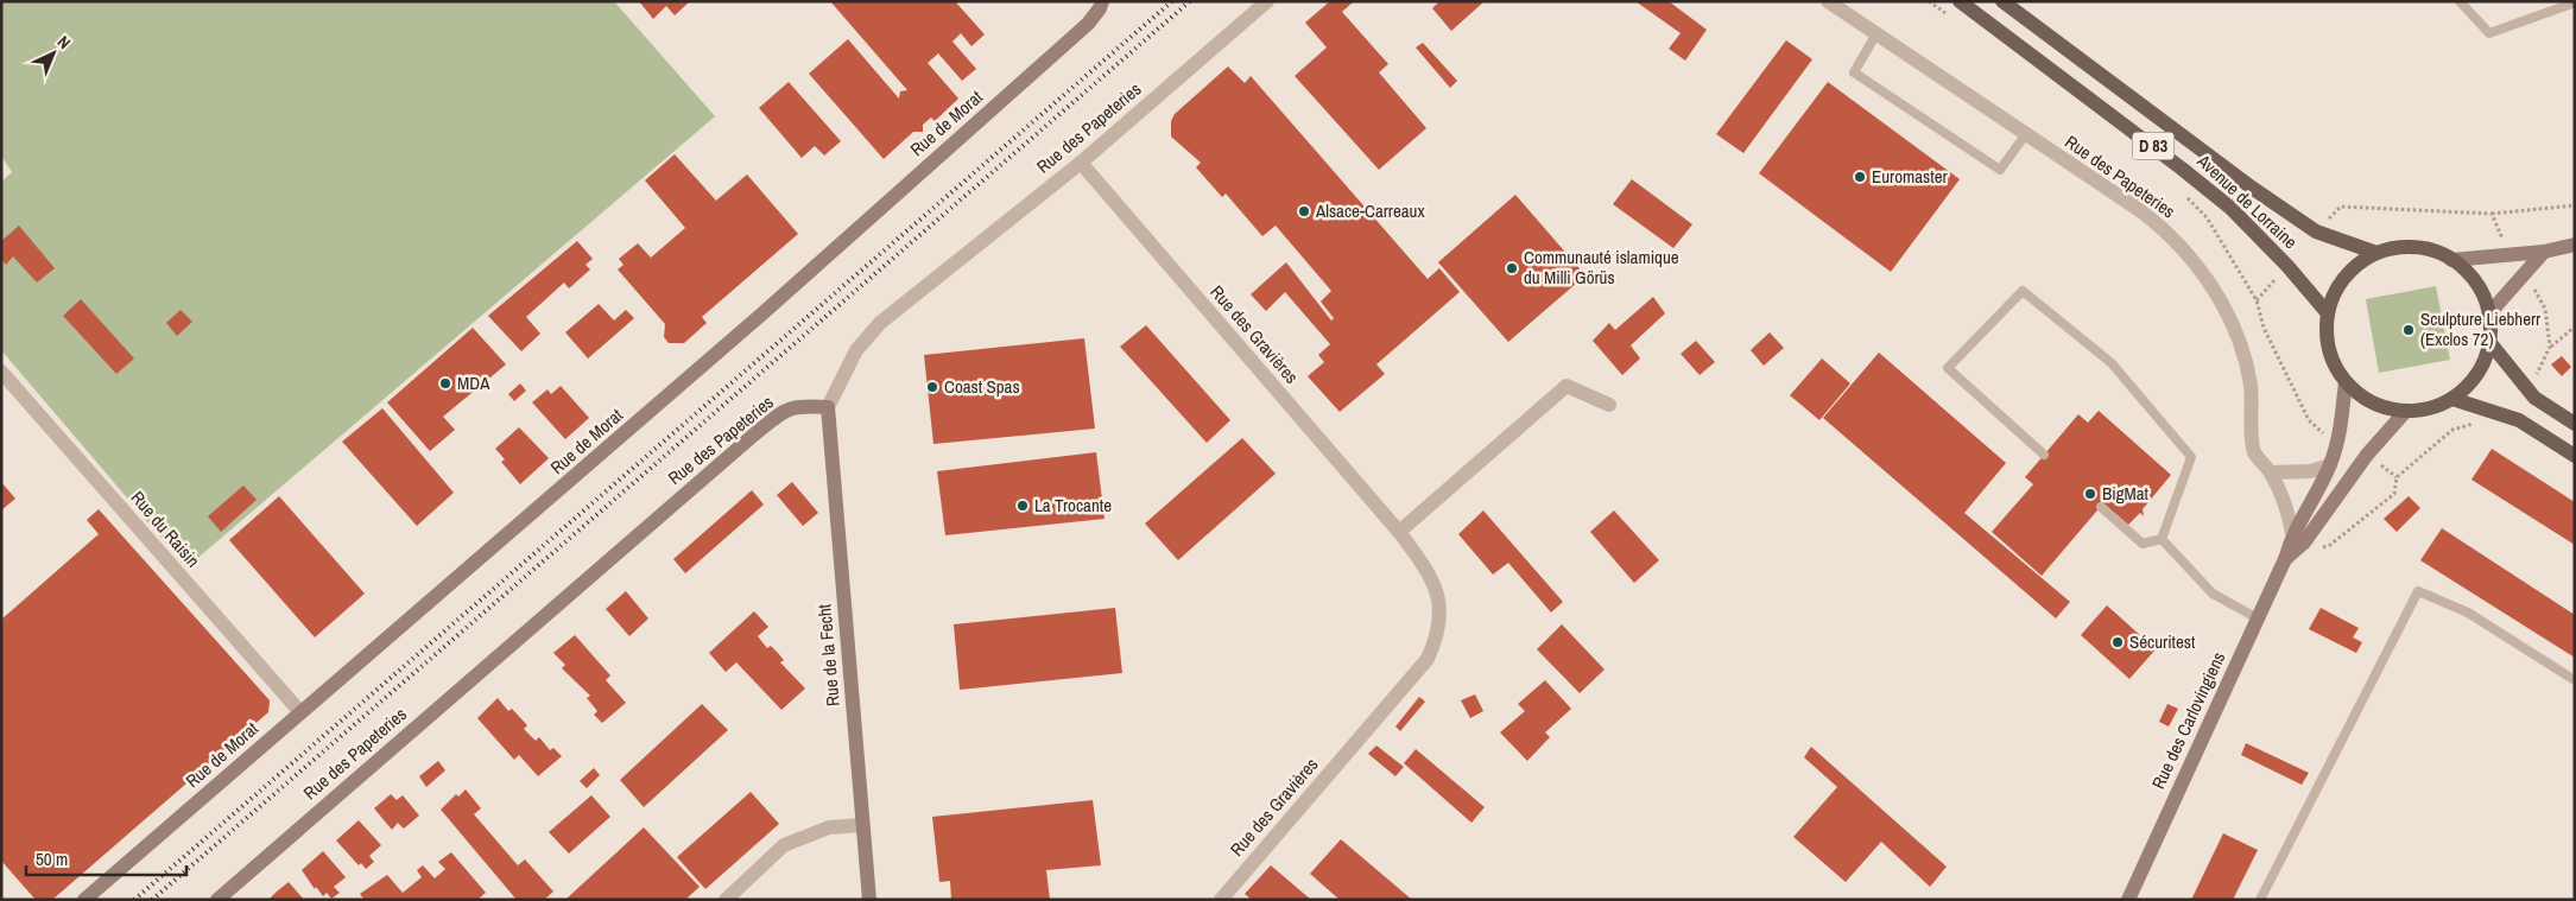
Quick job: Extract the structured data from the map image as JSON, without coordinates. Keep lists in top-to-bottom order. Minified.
{"streets":{"main road":["D 83","Avenue de Lorraine"],"street":["Rue de Morat","Rue des Papeteries","Rue des Gravières","Rue du Raisin","Rue de la Fecht","Rue des Carlovingiens"]},"crossings":[["Rue de Morat","Rue du Raisin"],["Rue des Papeteries","Rue des Gravières"],["Rue des Papeteries","Rue de la Fecht"],["Rue des Papeteries","Rue des Carlovingiens"],["Avenue de Lorraine","Rue des Carlovingiens"]],"places":["Euromaster","Alsace-Carreaux","Communauté islamique du Milli Görüs","Sculpture Liebherr (Exclos 72)","MDA","Coast Spas","BigMat","La Trocante","Sécuritest"],"scale_bar":"50 m","north":"top right"}
